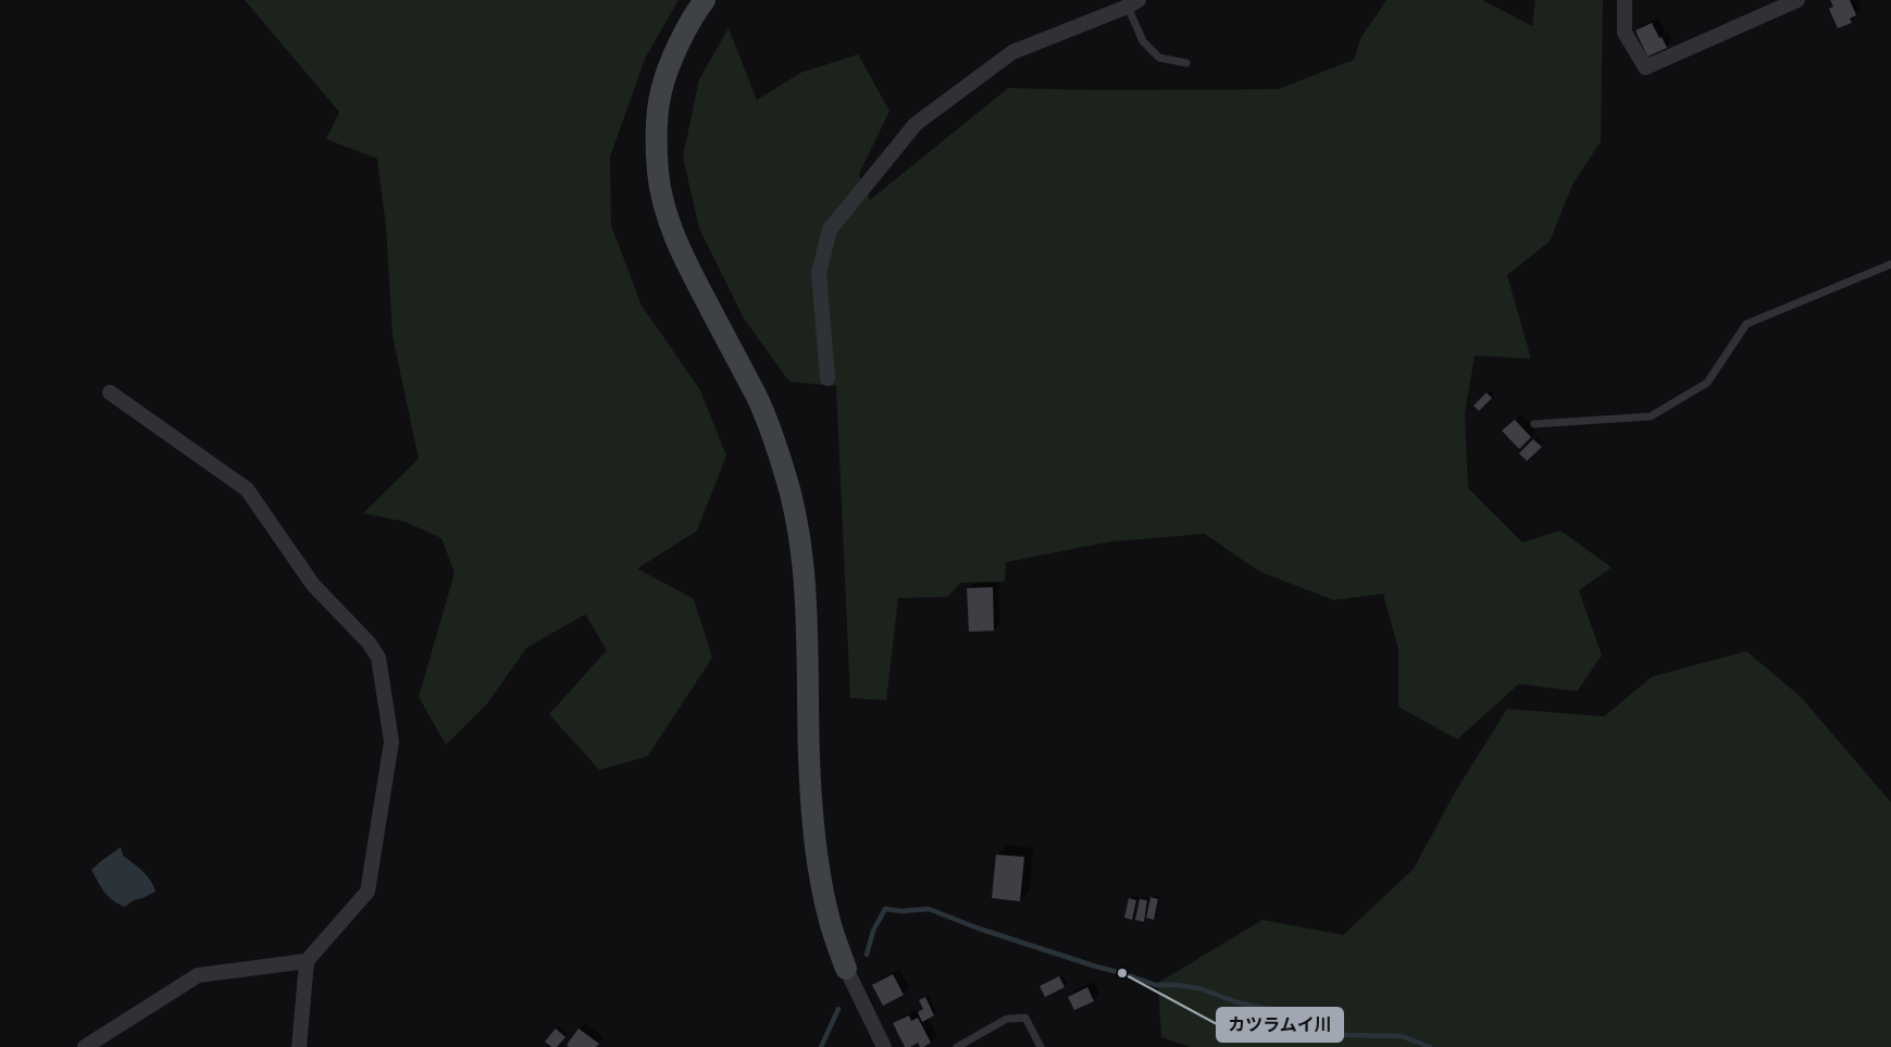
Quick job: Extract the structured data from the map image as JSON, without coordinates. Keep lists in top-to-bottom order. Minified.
{"places":["カツラムイ川"]}
